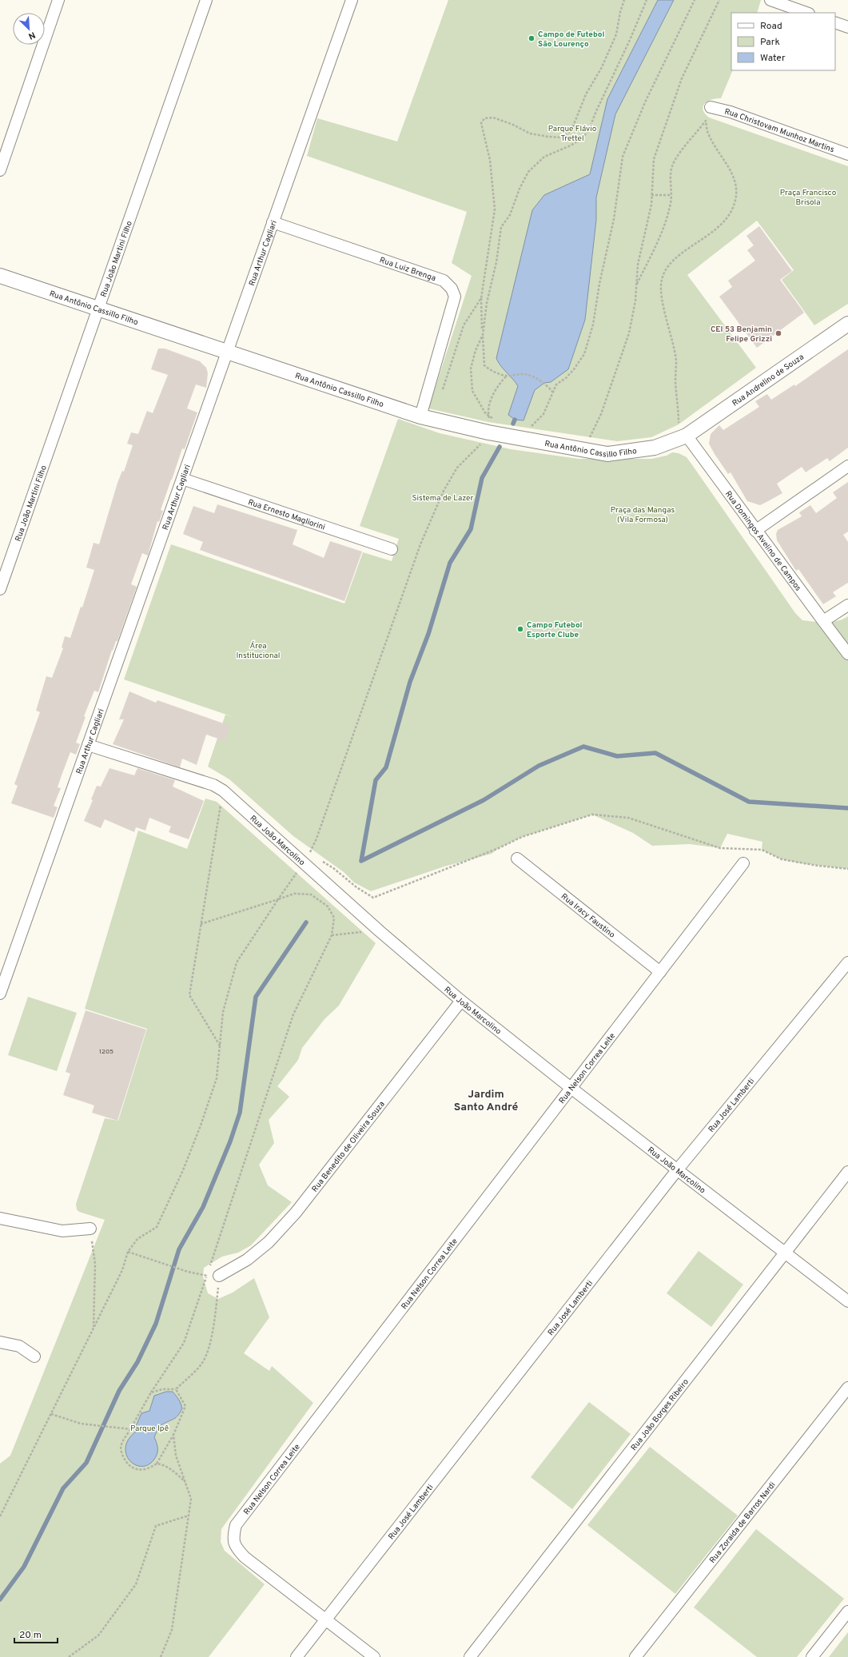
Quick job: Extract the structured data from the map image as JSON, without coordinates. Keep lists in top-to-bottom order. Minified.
{"streets":{"street":["Rua Christovam Munhoz Martins","Rua Arthur Cagliari","Rua João Martini Filho","Rua Luiz Brenga","Rua Antônio Cassillo Filho","Rua Andrelino de Souza","Rua Ernesto Magliorini","Rua Domingos Avelino de Campos","Rua João Marcolino","Rua Iracy Faustino","Rua Nelson Correa Leite","Rua José Lamberti","Rua Benedito de Oliveira Souza","Rua João Borges Ribeiro","Rua Zoraida de Barros Nardi"]},"crossings":[["Rua Arthur Cagliari","Rua Luiz Brenga"],["Rua Arthur Cagliari","Rua Antônio Cassillo Filho"],["Rua Arthur Cagliari","Rua Ernesto Magliorini"],["Rua Arthur Cagliari","Rua João Marcolino"],["Rua João Martini Filho","Rua Antônio Cassillo Filho"],["Rua Luiz Brenga","Rua Antônio Cassillo Filho"],["Rua Antônio Cassillo Filho","Rua Andrelino de Souza"],["Rua Antônio Cassillo Filho","Rua Domingos Avelino de Campos"],["Rua Andrelino de Souza","Rua Domingos Avelino de Campos"],["Rua João Marcolino","Rua Nelson Correa Leite"],["Rua João Marcolino","Rua José Lamberti"],["Rua João Marcolino","Rua Benedito de Oliveira Souza"],["Rua João Marcolino","Rua João Borges Ribeiro"],["Rua Iracy Faustino","Rua Nelson Correa Leite"],["Rua Nelson Correa Leite","Rua José Lamberti"]],"districts":["Jardim Santo André"],"parks":["Parque Flávio Trettel","Praça Francisco Brisola","Sistema de Lazer","Praça das Mangas (Vila Formosa)","Área Institucional","Parque Ipê"],"places":["Campo de Futebol São Lourenço","CEI 53 Benjamin Felipe Grizzi","Campo Futebol Esporte Clube"],"house_numbers":["1205"],"legend":["Road","Park","Water"],"scale_bar":"20 m","north":"bottom right"}
